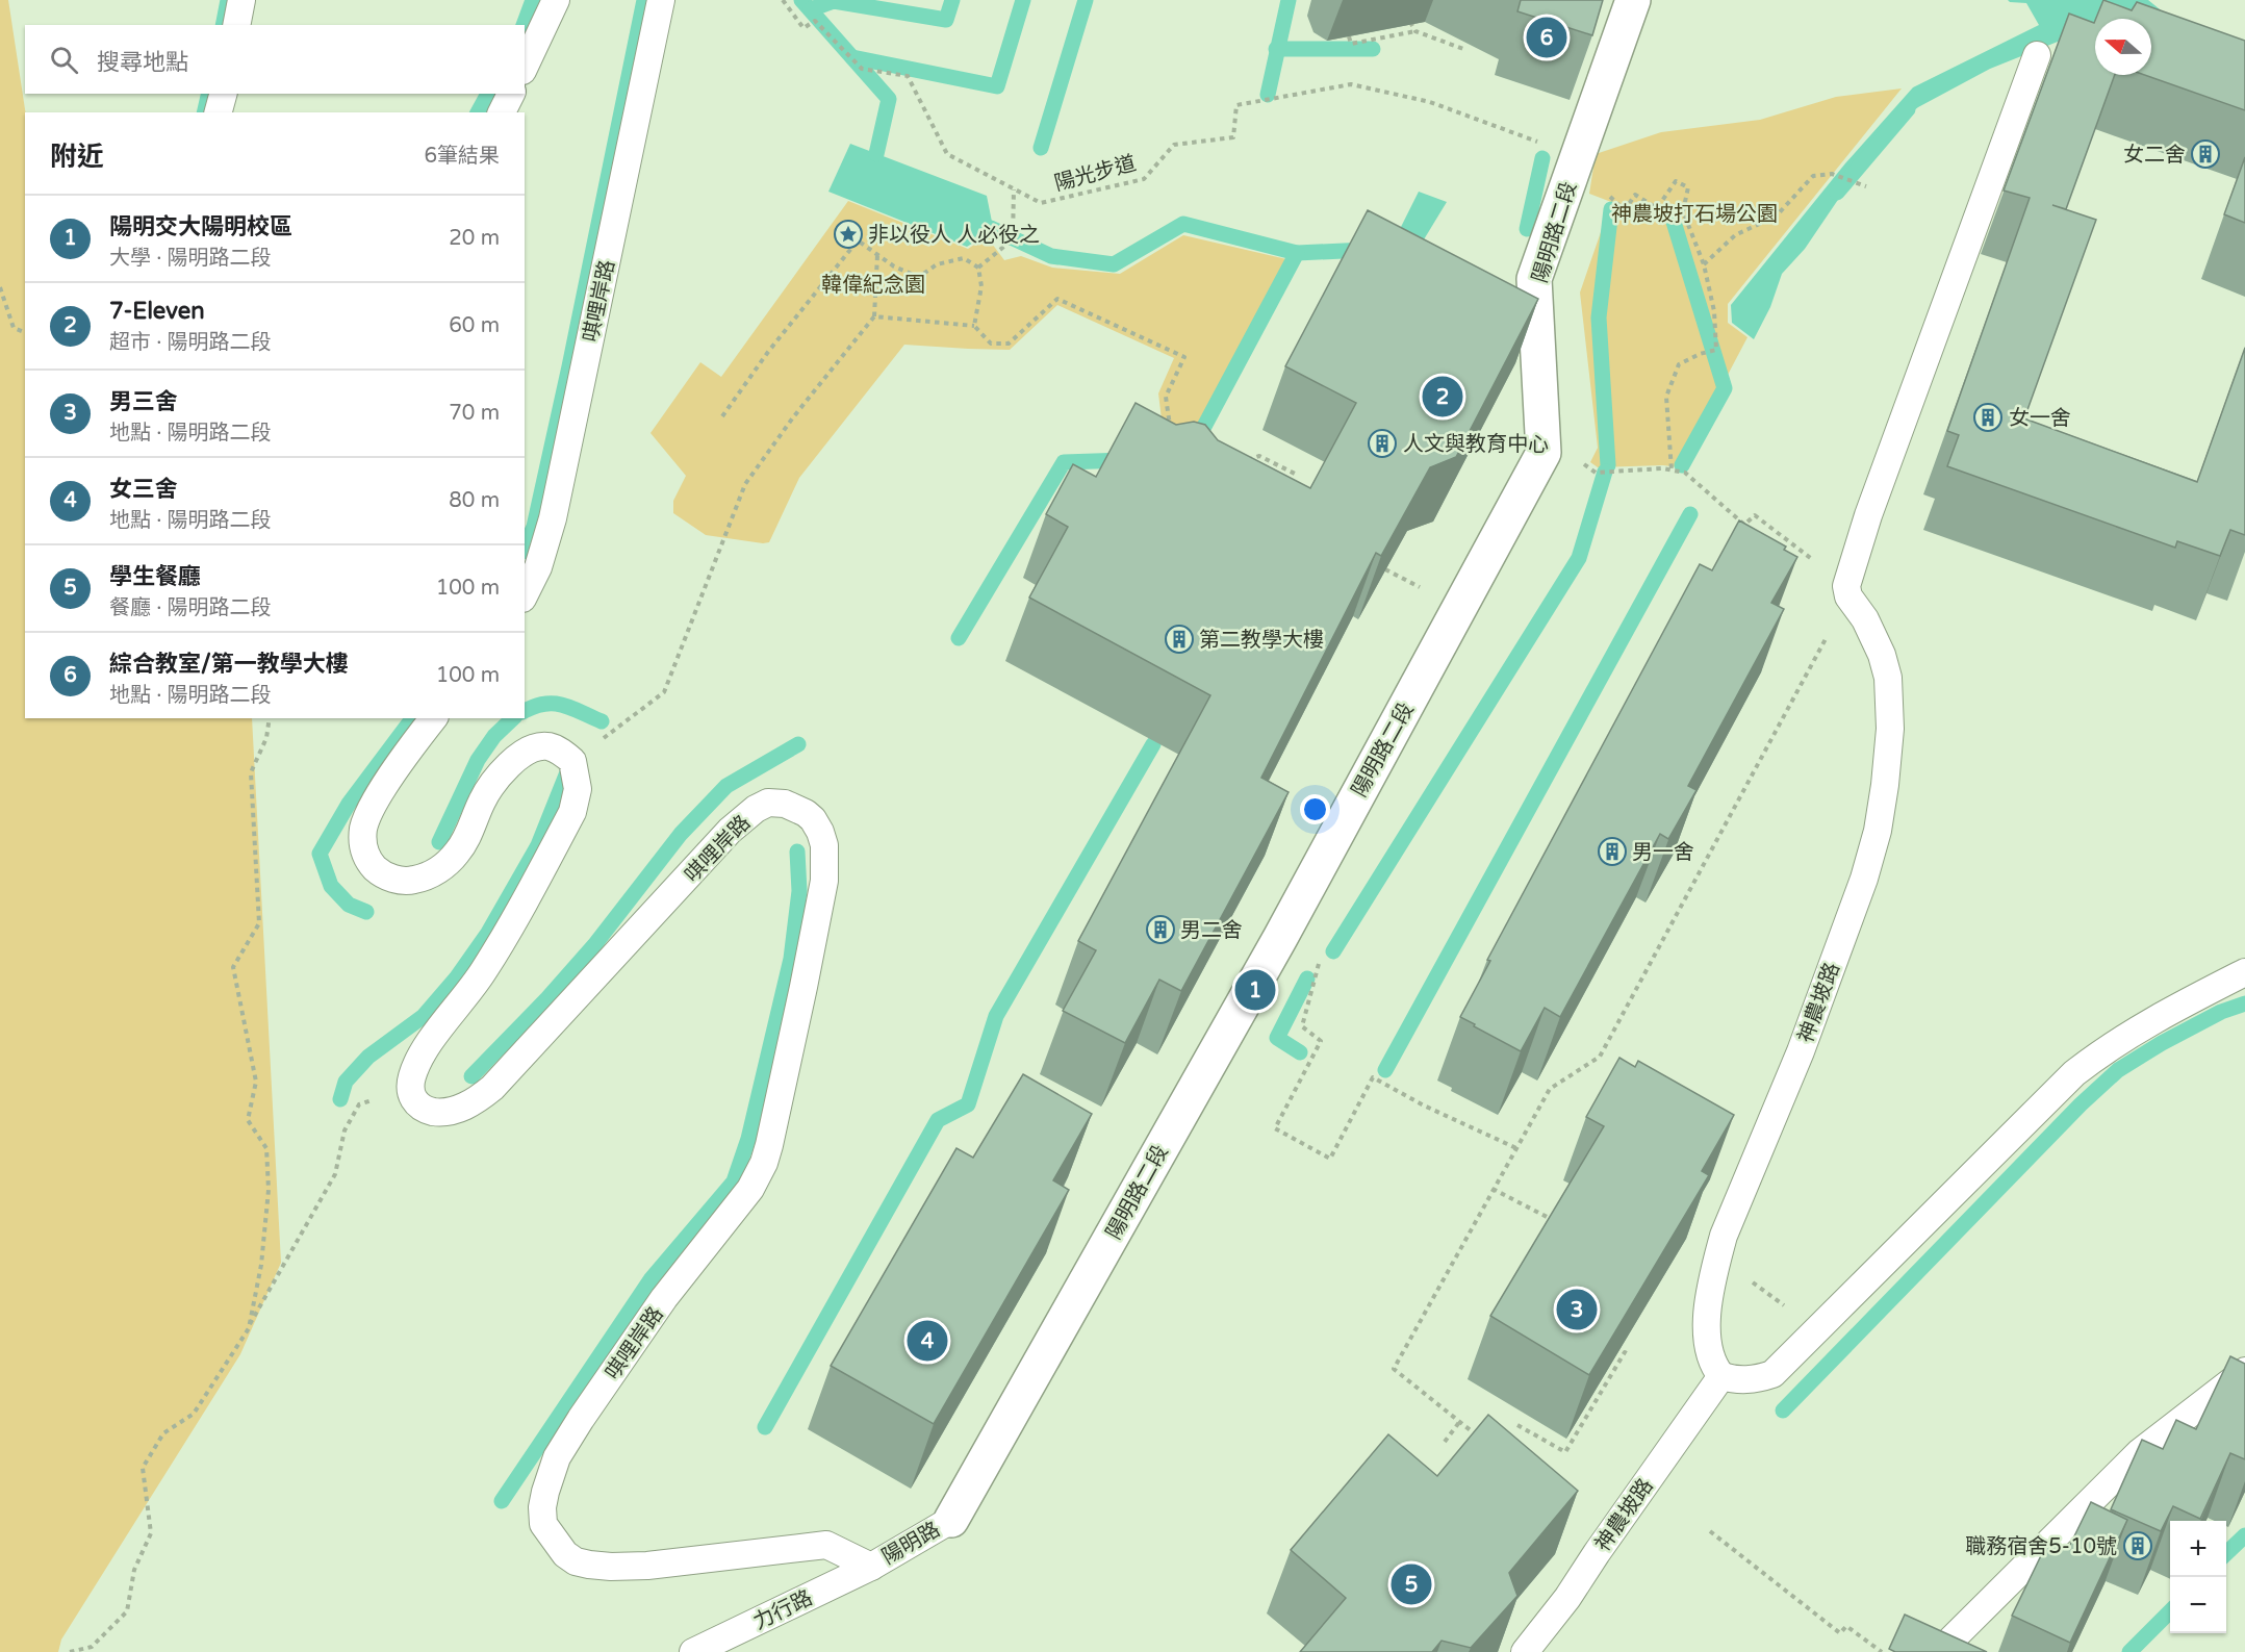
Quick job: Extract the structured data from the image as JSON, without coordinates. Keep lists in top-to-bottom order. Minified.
{"streets":{"street":["陽明路二段"],"lane":["唭哩岸路","神農坡路","陽明路","力行路"],"path":["陽光步道"]},"crossings":[["陽明路二段","陽明路"],["唭哩岸路","陽明路"],["唭哩岸路","力行路"],["陽明路","力行路"]],"parks":["神農坡打石場公園","韓偉紀念園"],"places":{"building":["女二舍","女一舍","人文與教育中心","第二教學大樓","男一舍","男二舍","職務宿舍5-10號"],"place":["非以役人 人必役之"]},"north":"left","page":{"pins":["6","2","1","3","4","5"],"search":"搜尋地點","heading":["附近","6筆結果"],"list":[{"mark":"1","name":"陽明交大陽明校區","note":"大學 · 陽明路二段","value":"20 m"},{"mark":"2","name":"7-Eleven","note":"超市 · 陽明路二段","value":"60 m"},{"mark":"3","name":"男三舍","note":"地點 · 陽明路二段","value":"70 m"},{"mark":"4","name":"女三舍","note":"地點 · 陽明路二段","value":"80 m"},{"mark":"5","name":"學生餐廳","note":"餐廳 · 陽明路二段","value":"100 m"},{"mark":"6","name":"綜合教室/第一教學大樓","note":"地點 · 陽明路二段","value":"100 m"}],"map_buttons":["+","−"]}}
